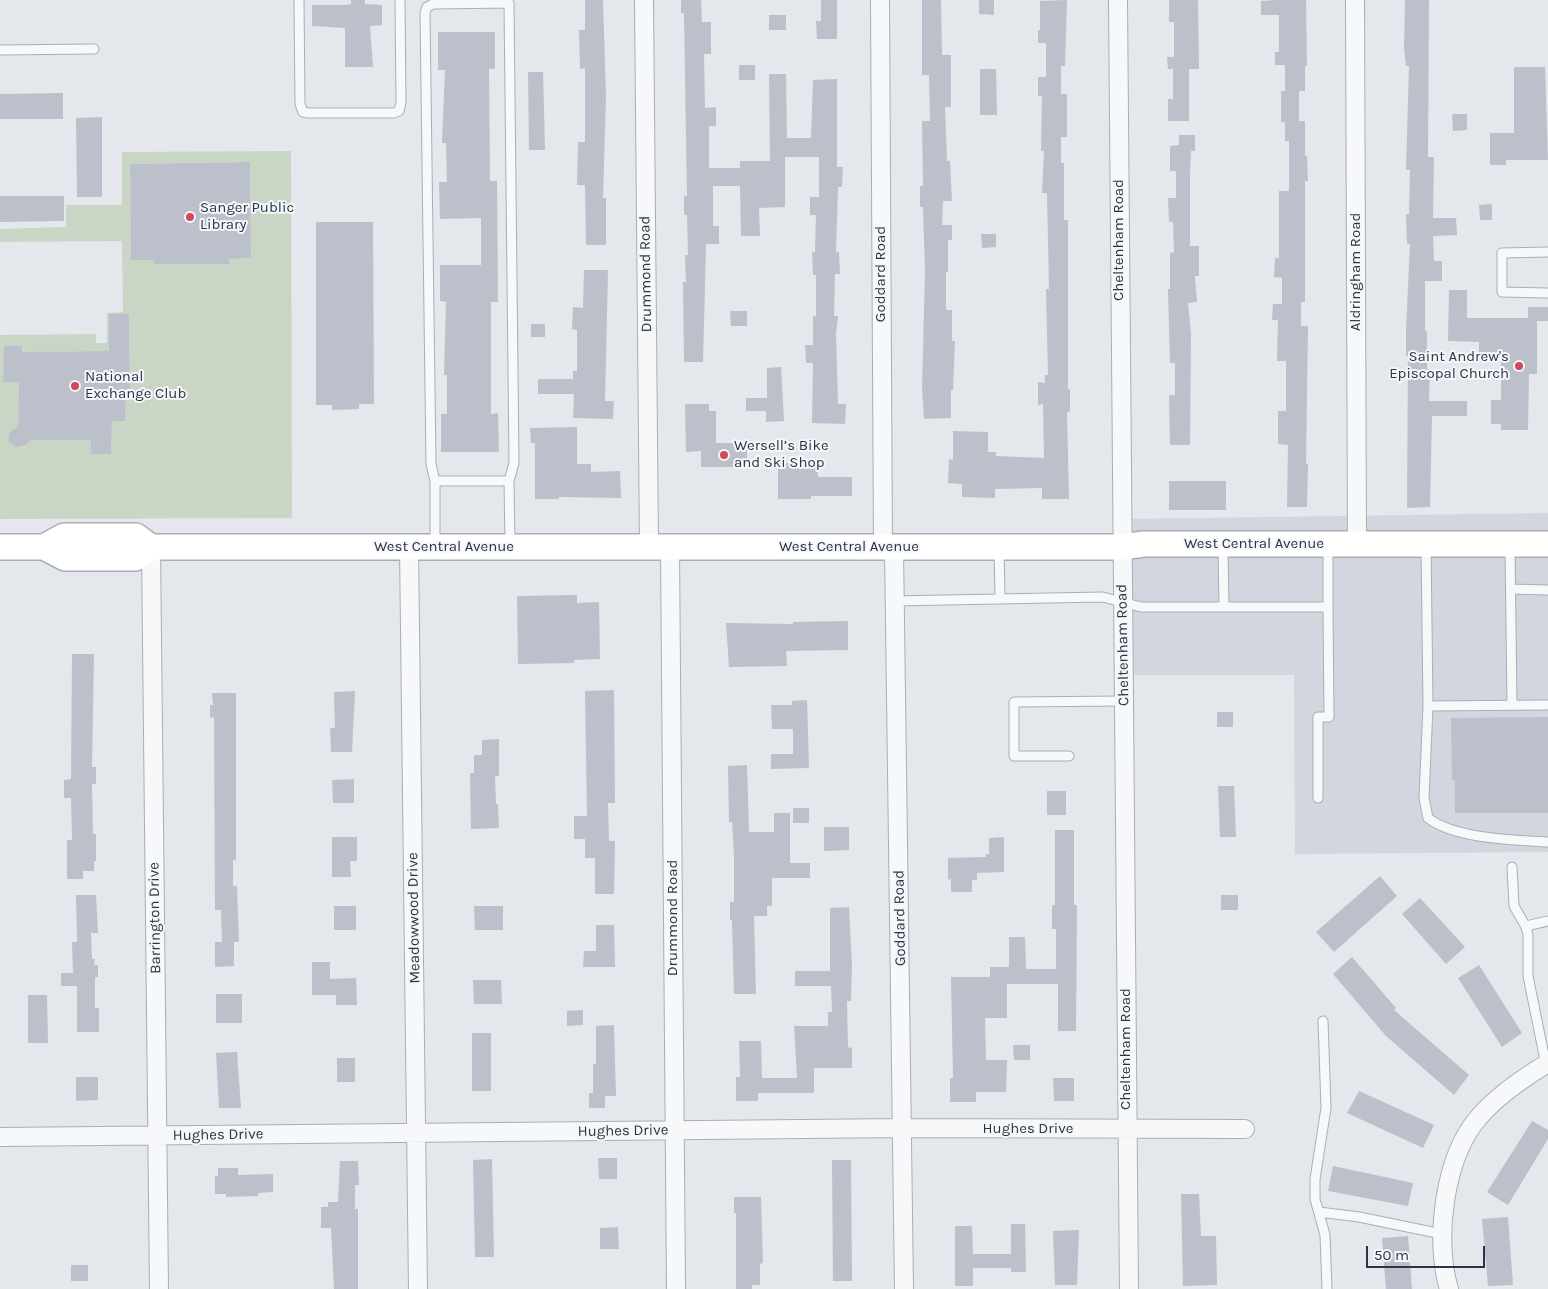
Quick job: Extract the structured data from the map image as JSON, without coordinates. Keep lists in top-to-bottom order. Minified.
{"streets":{"main road":["West Central Avenue"],"street":["Cheltenham Road","Aldringham Road","Drummond Road","Goddard Road","Barrington Drive","Meadowwood Drive","Hughes Drive"]},"crossings":[["Cheltenham Road","West Central Avenue"],["Cheltenham Road","Hughes Drive"],["Aldringham Road","West Central Avenue"],["Drummond Road","West Central Avenue"],["Drummond Road","Hughes Drive"],["Goddard Road","West Central Avenue"],["Goddard Road","Hughes Drive"],["West Central Avenue","Barrington Drive"],["West Central Avenue","Meadowwood Drive"],["Barrington Drive","Hughes Drive"],["Meadowwood Drive","Hughes Drive"]],"places":["Sanger Public Library","Saint Andrew's Episcopal Church","National Exchange Club","Wersell’s Bike and Ski Shop"],"scale_bar":"50 m"}
